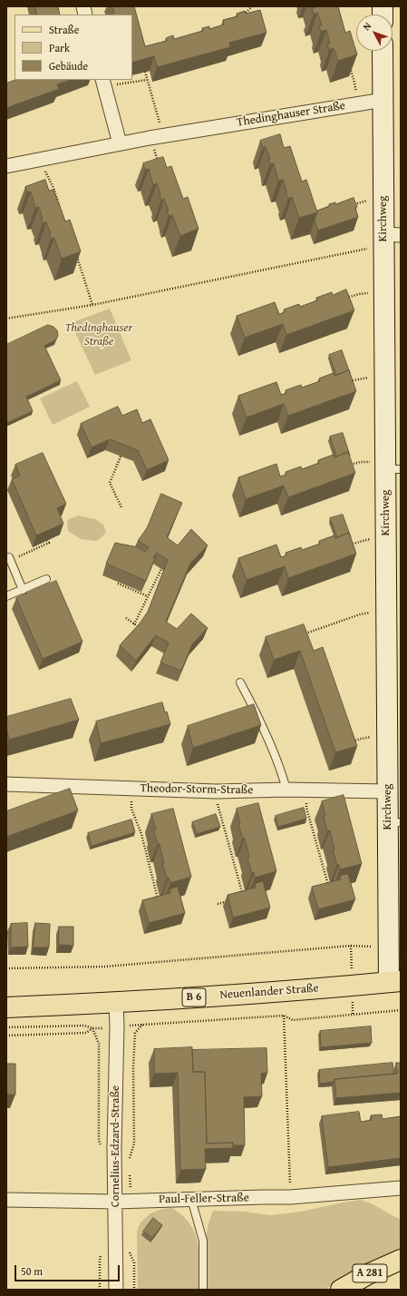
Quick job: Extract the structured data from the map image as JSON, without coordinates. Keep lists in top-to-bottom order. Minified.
{"streets":{"main road":["Neuenlander Straße","B 6","A 281"],"street":["Thedinghauser Straße","Kirchweg","Theodor-Storm-Straße","Cornelius-Edzard-Straße","Paul-Feller-Straße"]},"crossings":[["Thedinghauser Straße","Kirchweg"],["Kirchweg","Theodor-Storm-Straße"],["Kirchweg","Neuenlander Straße"],["Neuenlander Straße","Cornelius-Edzard-Straße"],["Cornelius-Edzard-Straße","Paul-Feller-Straße"]],"parks":["Thedinghauser Straße"],"legend":["Straße","Park","Gebäude"],"scale_bar":"50 m","north":"top left"}
